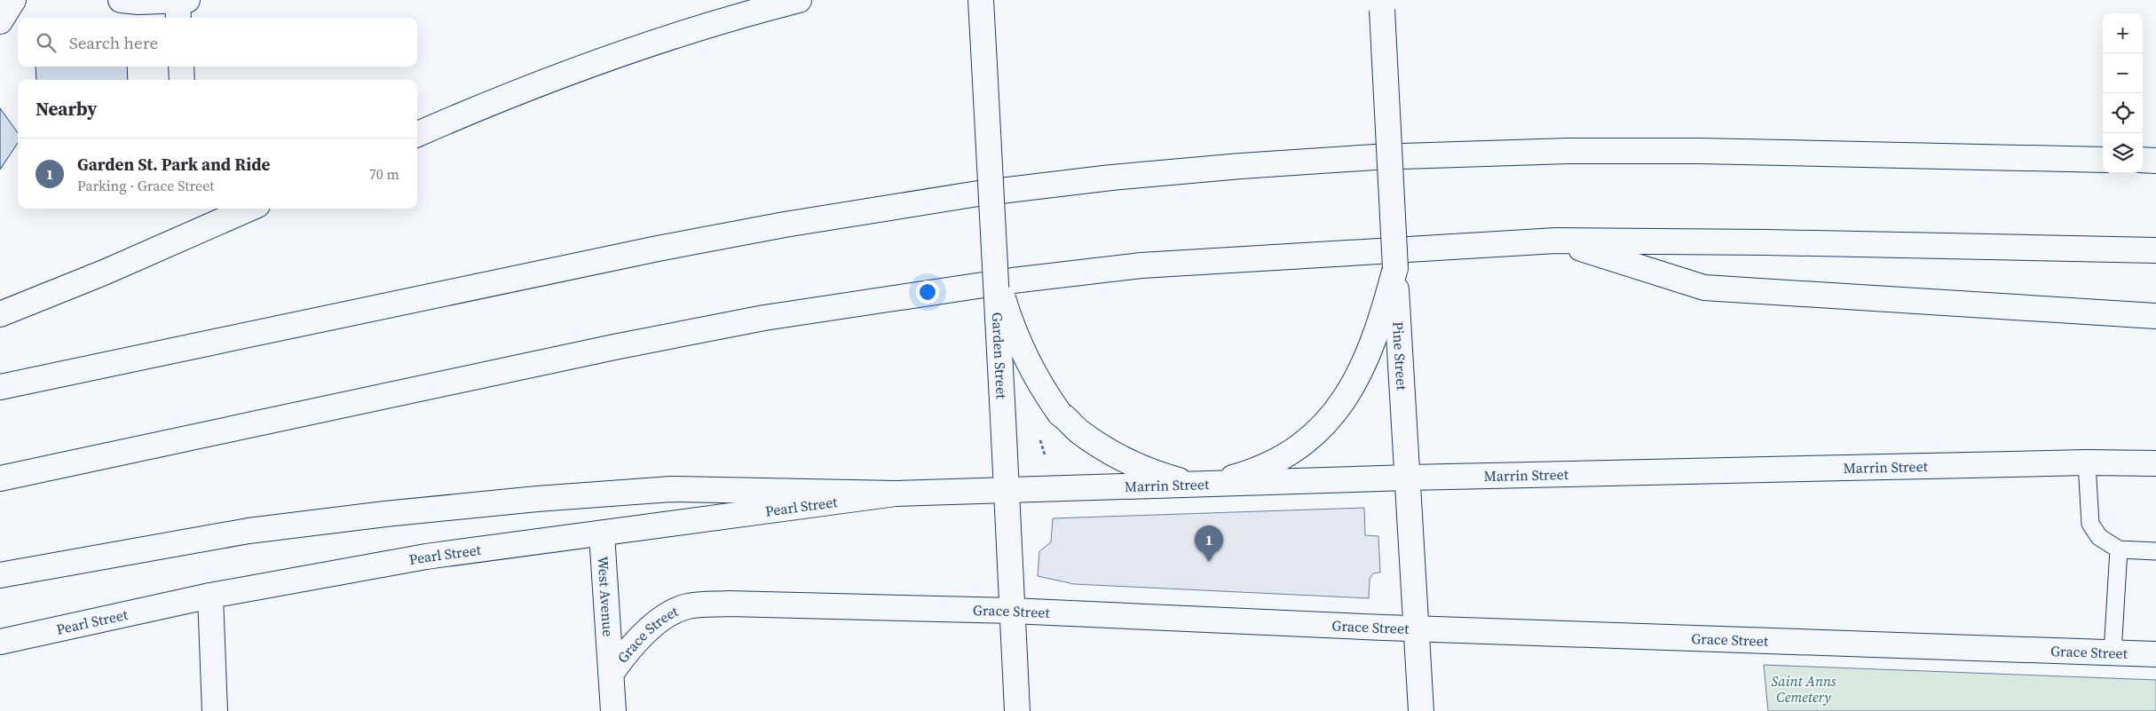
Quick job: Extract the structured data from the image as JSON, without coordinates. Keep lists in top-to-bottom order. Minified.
{"streets":{"main road":["Garden Street","Pine Street","Marrin Street","Pearl Street","West Avenue","Grace Street"]},"crossings":[["Garden Street","Marrin Street"],["Garden Street","Grace Street"],["Pine Street","Marrin Street"],["Pine Street","Grace Street"],["Marrin Street","Pearl Street"],["Pearl Street","West Avenue"],["West Avenue","Grace Street"]],"parks":["Saint Anns Cemetery"],"page":{"map_buttons":["+","−"],"search":"Search here","heading":"Nearby","list":[{"mark":"1","name":"Garden St. Park and Ride","note":"Parking · Grace Street","value":"70 m"}],"pins":"1"}}
